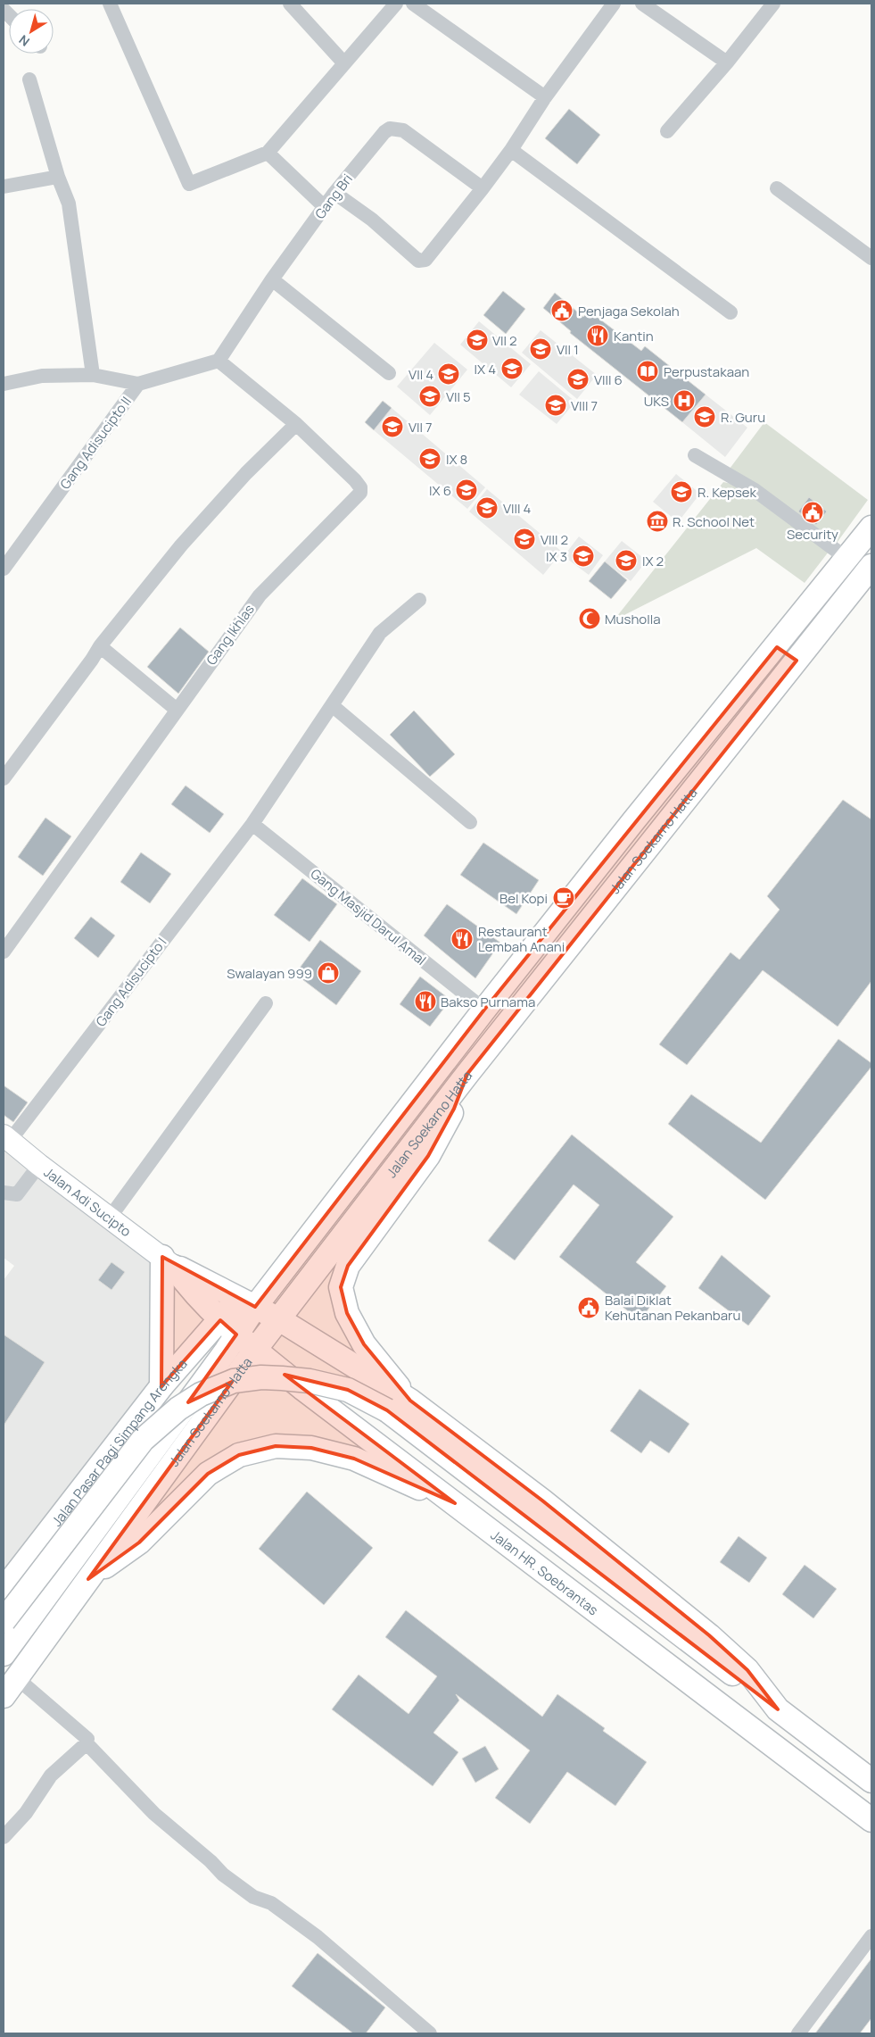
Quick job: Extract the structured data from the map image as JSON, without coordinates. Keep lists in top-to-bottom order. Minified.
{"streets":{"main road":["Jalan Soekarno Hatta","Jalan Adi Sucipto","Jalan Pasar Pagi Simpang Arengka","Jalan HR. Soebrantas"],"street":["Gang Bri","Gang Adisucipto II","Gang Ikhlas","Gang Masjid Darul Amal","Gang Adisucipto I"]},"crossings":[["Gang Bri","Gang Adisucipto II"],["Gang Bri","Gang Ikhlas"],["Gang Adisucipto II","Gang Ikhlas"],["Jalan Soekarno Hatta","Gang Masjid Darul Amal"],["Jalan Soekarno Hatta","Jalan Adi Sucipto"],["Jalan Soekarno Hatta","Jalan Pasar Pagi Simpang Arengka"],["Jalan Soekarno Hatta","Jalan HR. Soebrantas"],["Gang Masjid Darul Amal","Gang Adisucipto I"],["Gang Adisucipto I","Jalan Adi Sucipto"],["Jalan Adi Sucipto","Jalan Pasar Pagi Simpang Arengka"],["Jalan Adi Sucipto","Jalan HR. Soebrantas"],["Jalan Pasar Pagi Simpang Arengka","Jalan HR. Soebrantas"]],"places":{"public building":["Penjaga Sekolah","Security","Balai Diklat Kehutanan Pekanbaru"],"restaurant":["Kantin","Restaurant Lembah Anani","Bakso Purnama"],"school or university":["VII 2","VII 1","IX 4","VII 4","VIII 6","VII 5","VIII 7","R. Guru","VII 7","IX 8","IX 6","R. Kepsek","VIII 4","VIII 2","IX 3","IX 2"],"library":["Perpustakaan"],"hospital":["UKS"],"museum":["R. School Net"],"mosque":["Musholla"],"cafe":["Bel Kopi"],"shop":["Swalayan 999"]},"north":"bottom left"}
